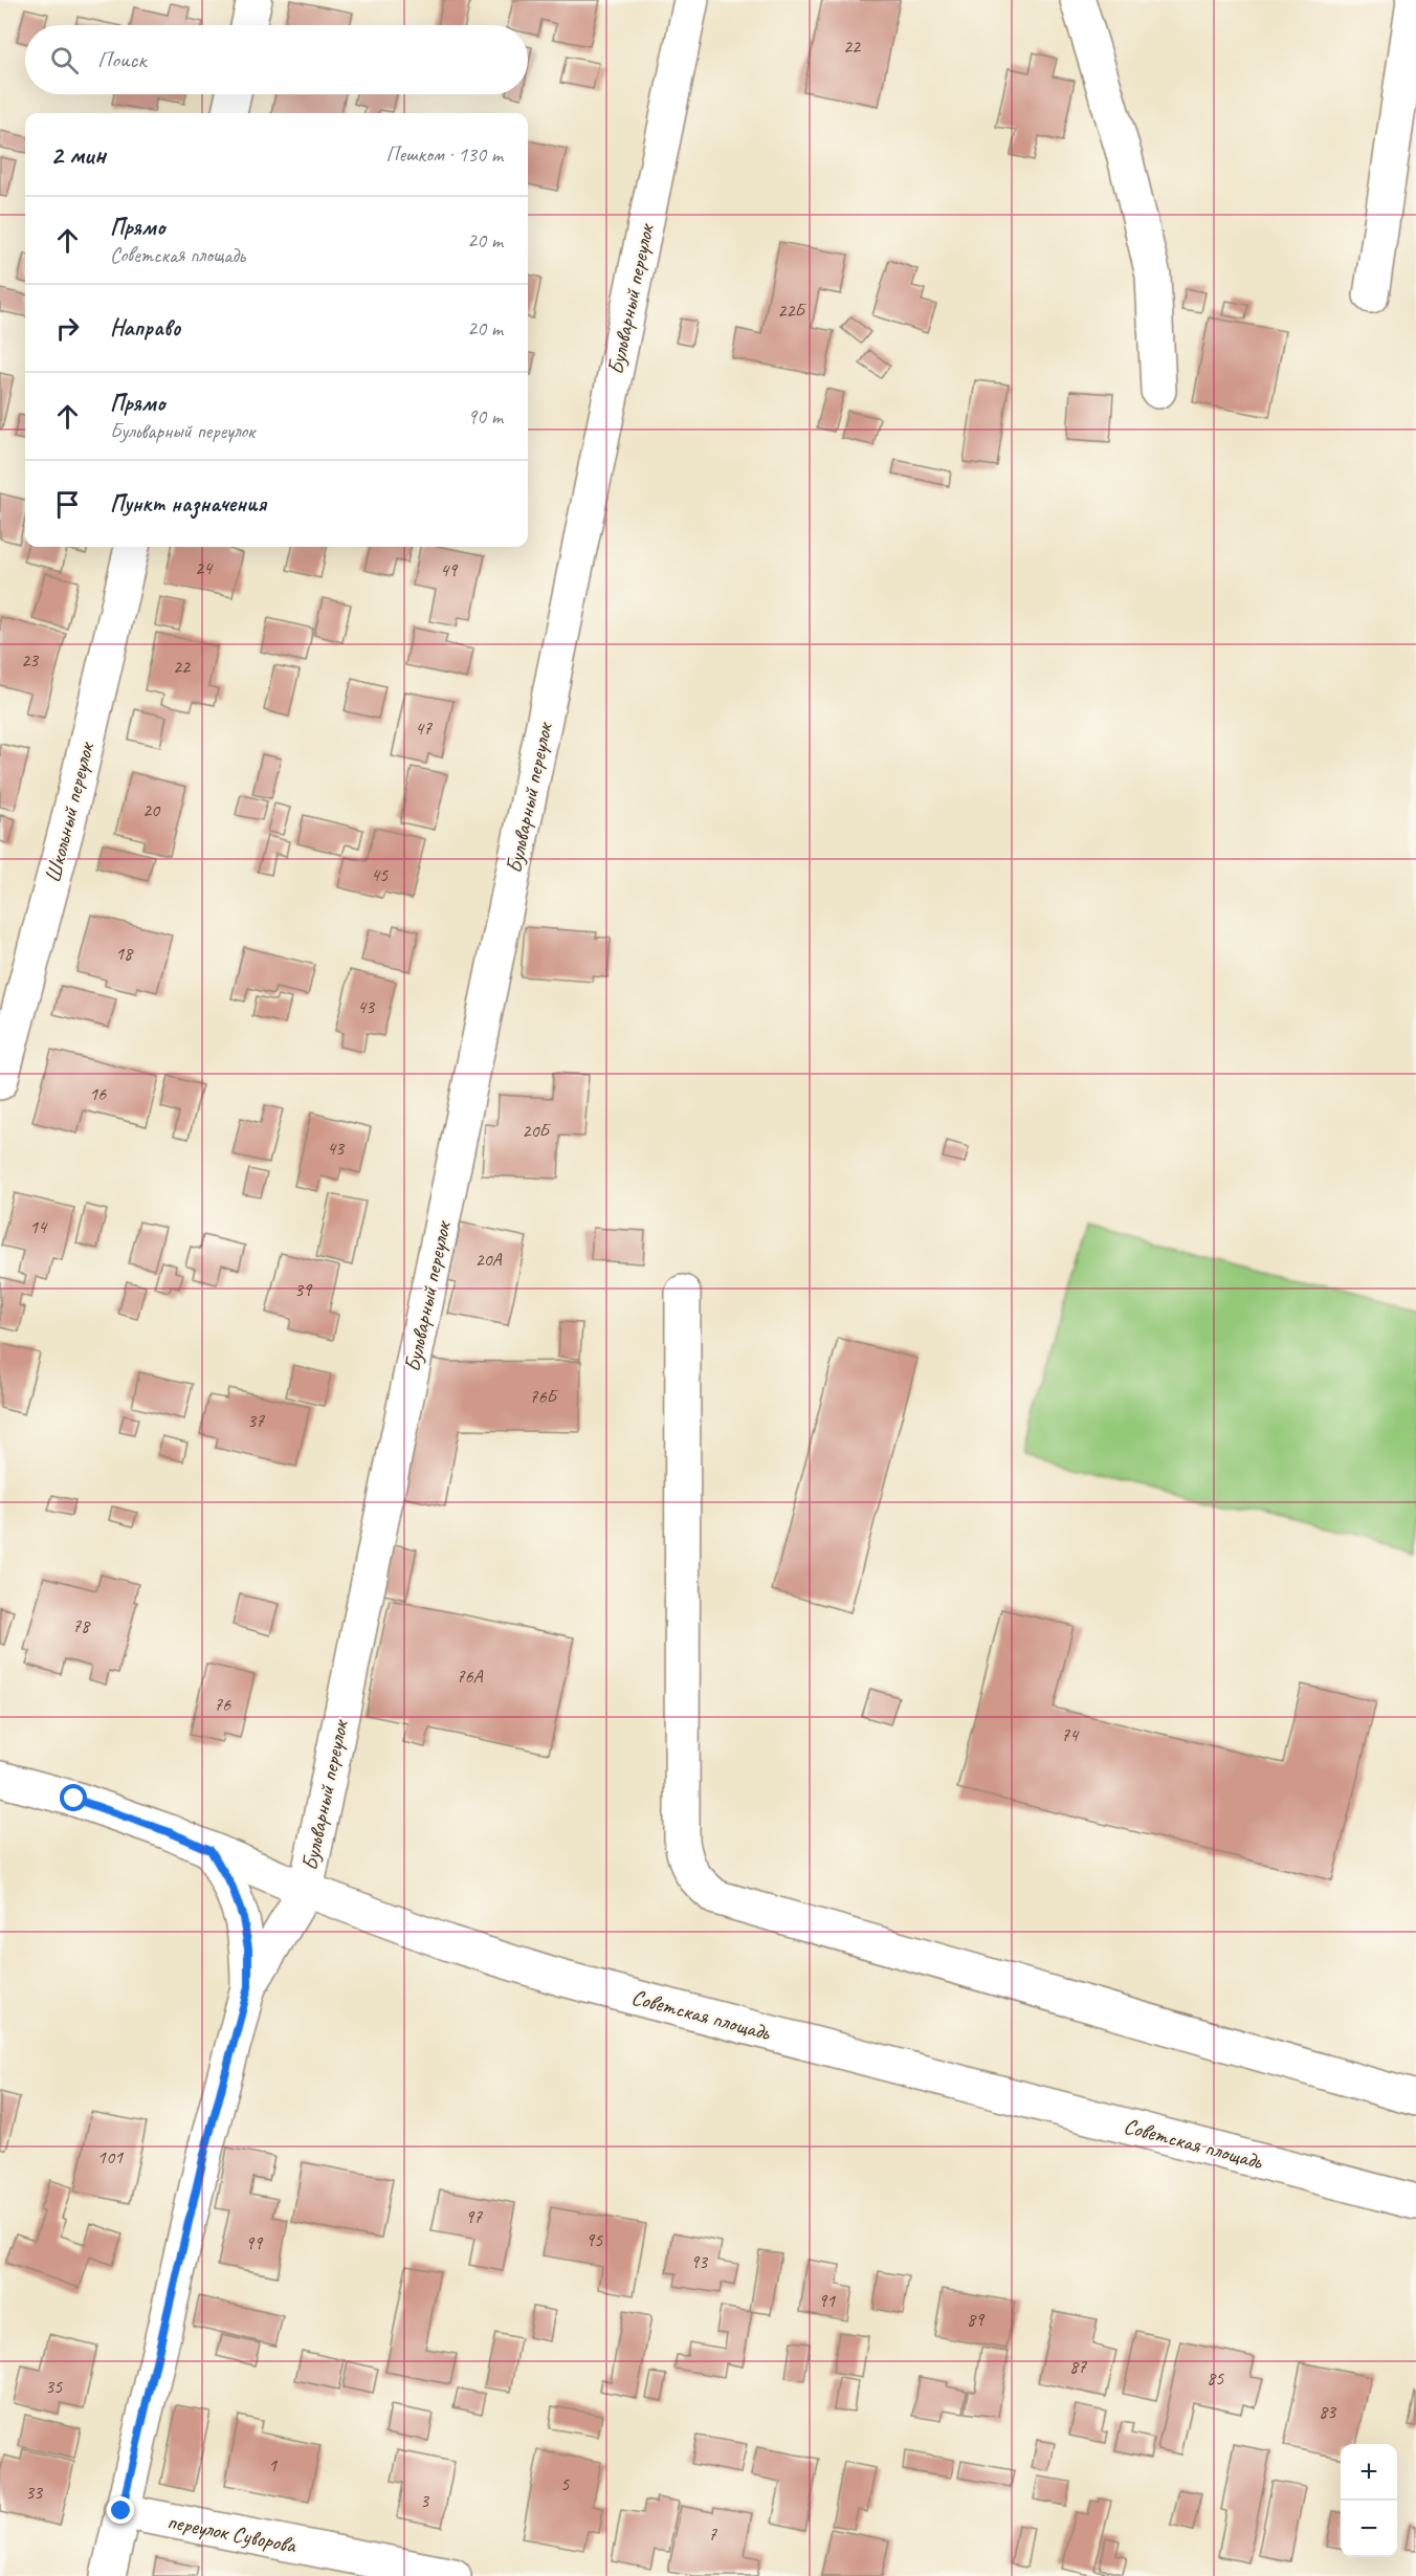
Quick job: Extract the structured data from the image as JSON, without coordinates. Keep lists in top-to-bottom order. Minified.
{"streets":{"street":["Бульварный переулок","Школьный переулок","Советская площадь","переулок Суворова"]},"crossings":[["Бульварный переулок","Советская площадь"],["Бульварный переулок","переулок Суворова"]],"house_numbers":["22","22Б","24","49","23","22","47","20","45","18","43","16","20Б","43","14","20А","39","76Б","37","78","76А","76","74","101","97","95","99","93","91","89","87","85","35","83","1","5","33","3","7"],"page":{"search":"Поиск","heading":["2 мин","Пешком · 130 m"],"list":[["Прямо","Советская площадь","20 m"],["Направо","20 m"],["Прямо","Бульварный переулок","90 m"],"Пункт назначения"],"map_buttons":["+","−"]}}
